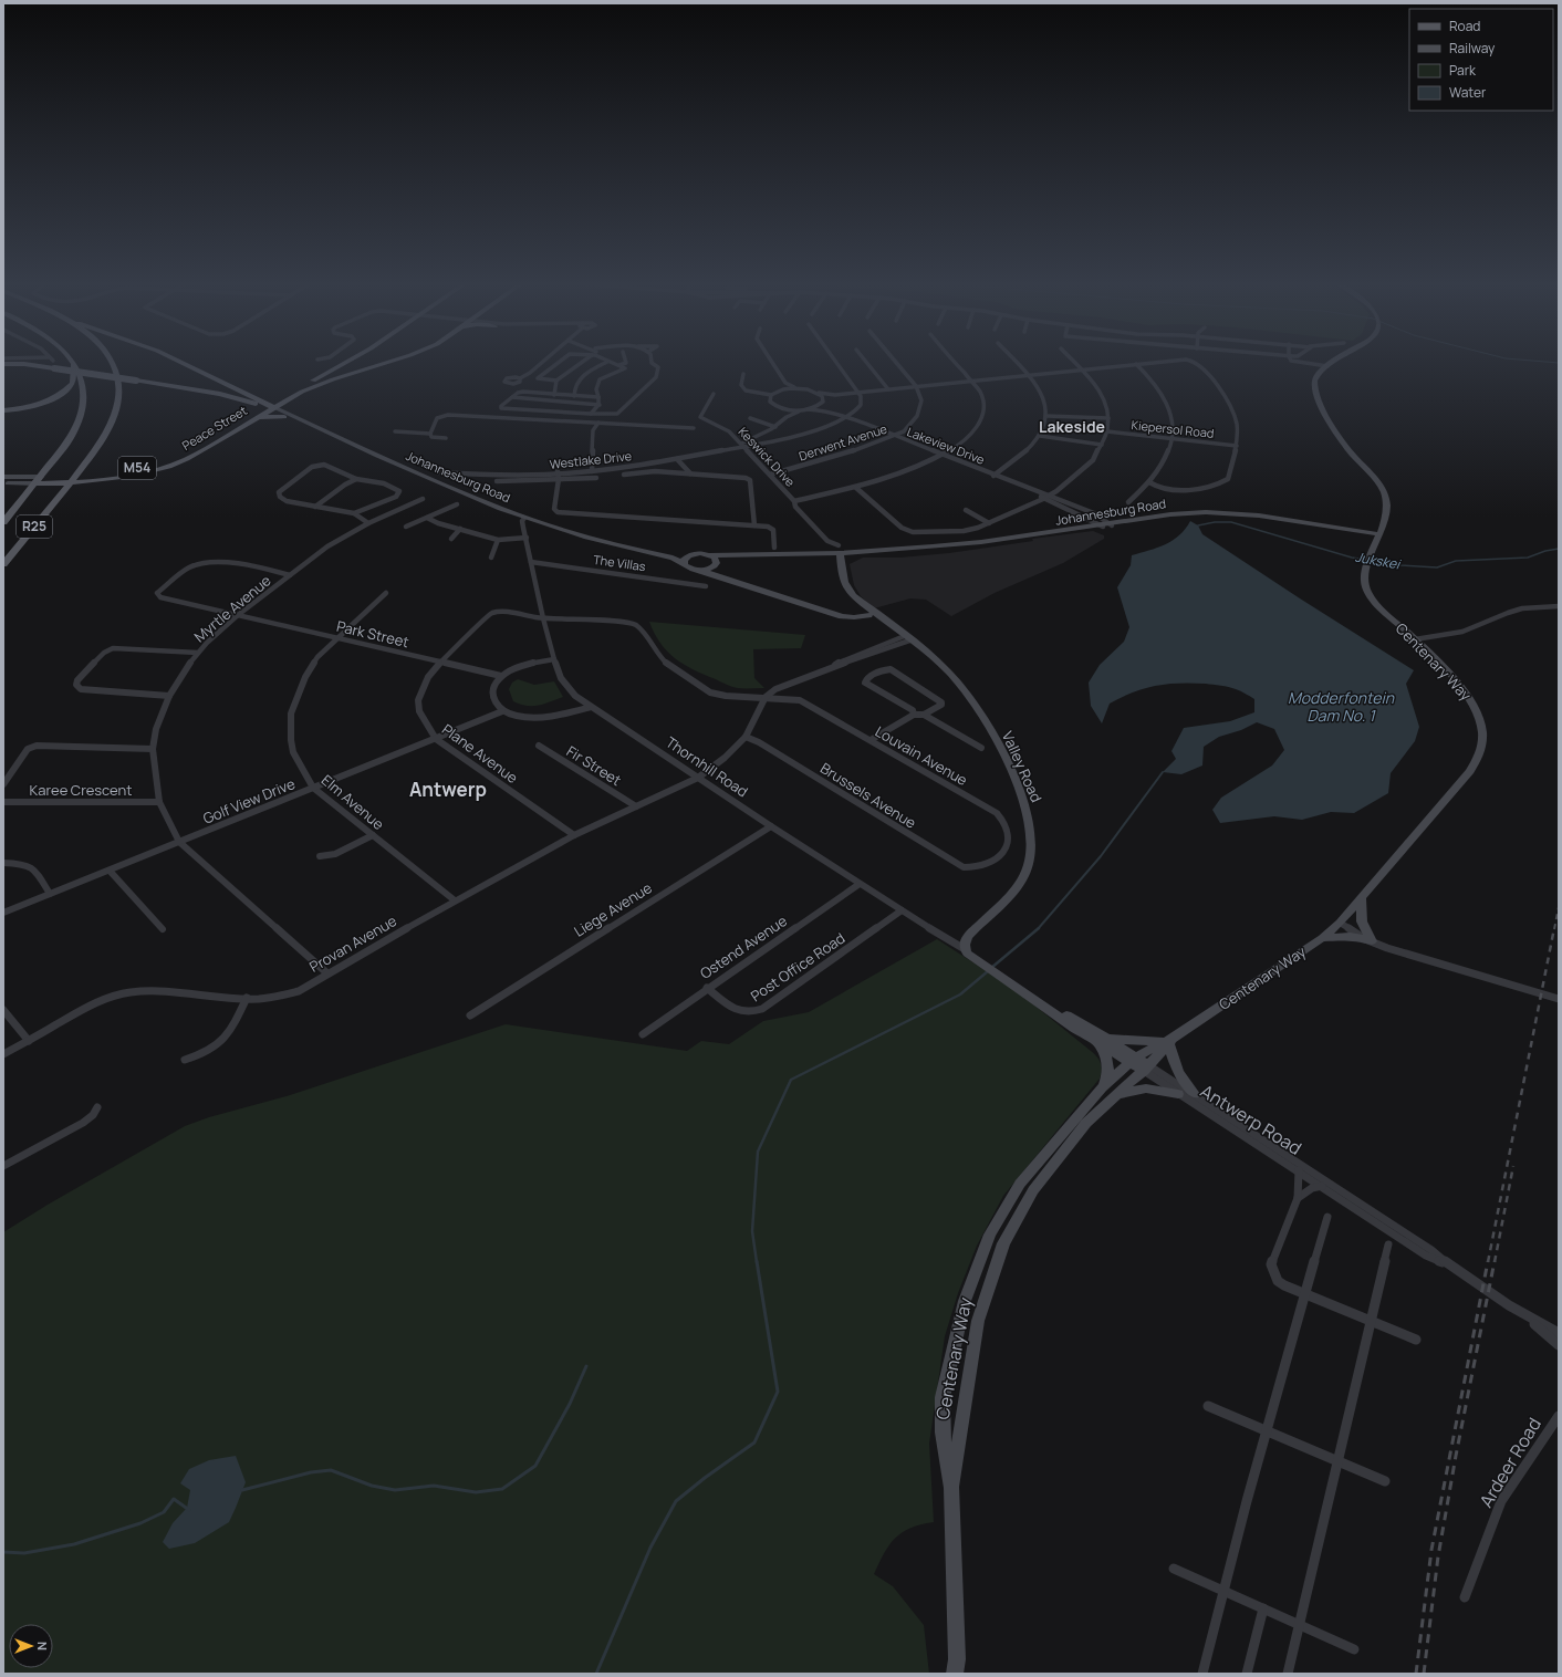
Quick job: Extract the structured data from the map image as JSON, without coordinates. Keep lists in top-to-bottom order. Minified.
{"streets":{"main road":["Peace Street","M54","R25"],"street":["Kiepersol Road","Derwent Avenue","Lakeview Drive","Keswick Drive","Westlake Drive","Johannesburg Road","The Villas","Myrtle Avenue","Park Street","Centenary Way","Plane Avenue","Louvain Avenue","Fir Street","Thornhill Road","Valley Road","Karee Crescent","Brussels Avenue","Golf View Drive","Elm Avenue","Liege Avenue","Provan Avenue","Ostend Avenue","Post Office Road","Antwerp Road","Ardeer Road"]},"crossings":[["Peace Street","Johannesburg Road"],["Peace Street","R25"],["Derwent Avenue","Lakeview Drive"],["Derwent Avenue","Keswick Drive"],["Lakeview Drive","Westlake Drive"],["Lakeview Drive","Johannesburg Road"],["Keswick Drive","Westlake Drive"],["Keswick Drive","Johannesburg Road"],["Johannesburg Road","Thornhill Road"],["The Villas","Thornhill Road"],["Myrtle Avenue","Park Street"],["Myrtle Avenue","Karee Crescent"],["Myrtle Avenue","Golf View Drive"],["Myrtle Avenue","Provan Avenue"],["Park Street","Plane Avenue"],["Park Street","Elm Avenue"],["Centenary Way","Antwerp Road"],["Plane Avenue","Louvain Avenue"],["Plane Avenue","Thornhill Road"],["Plane Avenue","Golf View Drive"],["Plane Avenue","Provan Avenue"],["Louvain Avenue","Thornhill Road"],["Louvain Avenue","Brussels Avenue"],["Louvain Avenue","Provan Avenue"],["Fir Street","Provan Avenue"],["Thornhill Road","Valley Road"],["Thornhill Road","Liege Avenue"],["Thornhill Road","Provan Avenue"],["Thornhill Road","Ostend Avenue"],["Thornhill Road","Post Office Road"],["Thornhill Road","Antwerp Road"],["Brussels Avenue","Provan Avenue"],["Golf View Drive","Elm Avenue"],["Elm Avenue","Provan Avenue"],["Ostend Avenue","Post Office Road"]],"districts":["Lakeside","Antwerp"],"water":["Jukskei","Modderfontein Dam No. 1"],"legend":["Road","Railway","Park","Water"],"north":"right"}
